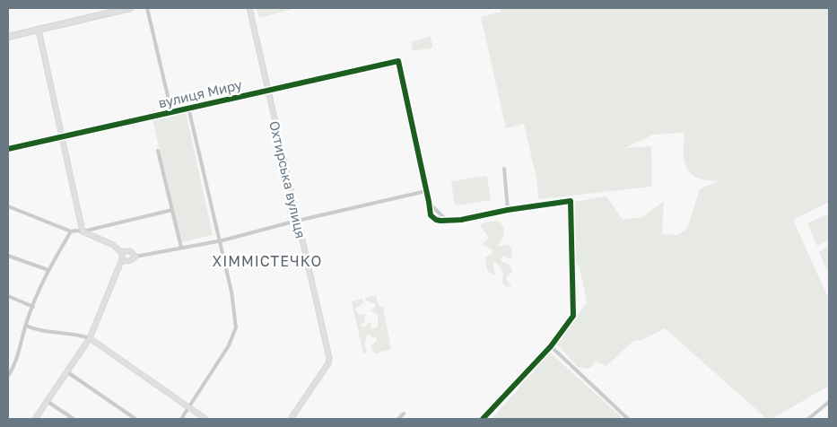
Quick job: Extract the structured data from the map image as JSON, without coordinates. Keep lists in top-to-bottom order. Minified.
{"streets":{"main road":["Охтирська вулиця"],"street":["вулиця Миру"]},"crossings":[["вулиця Миру","Охтирська вулиця"]],"districts":["ХІММІСТЕЧКО"]}
